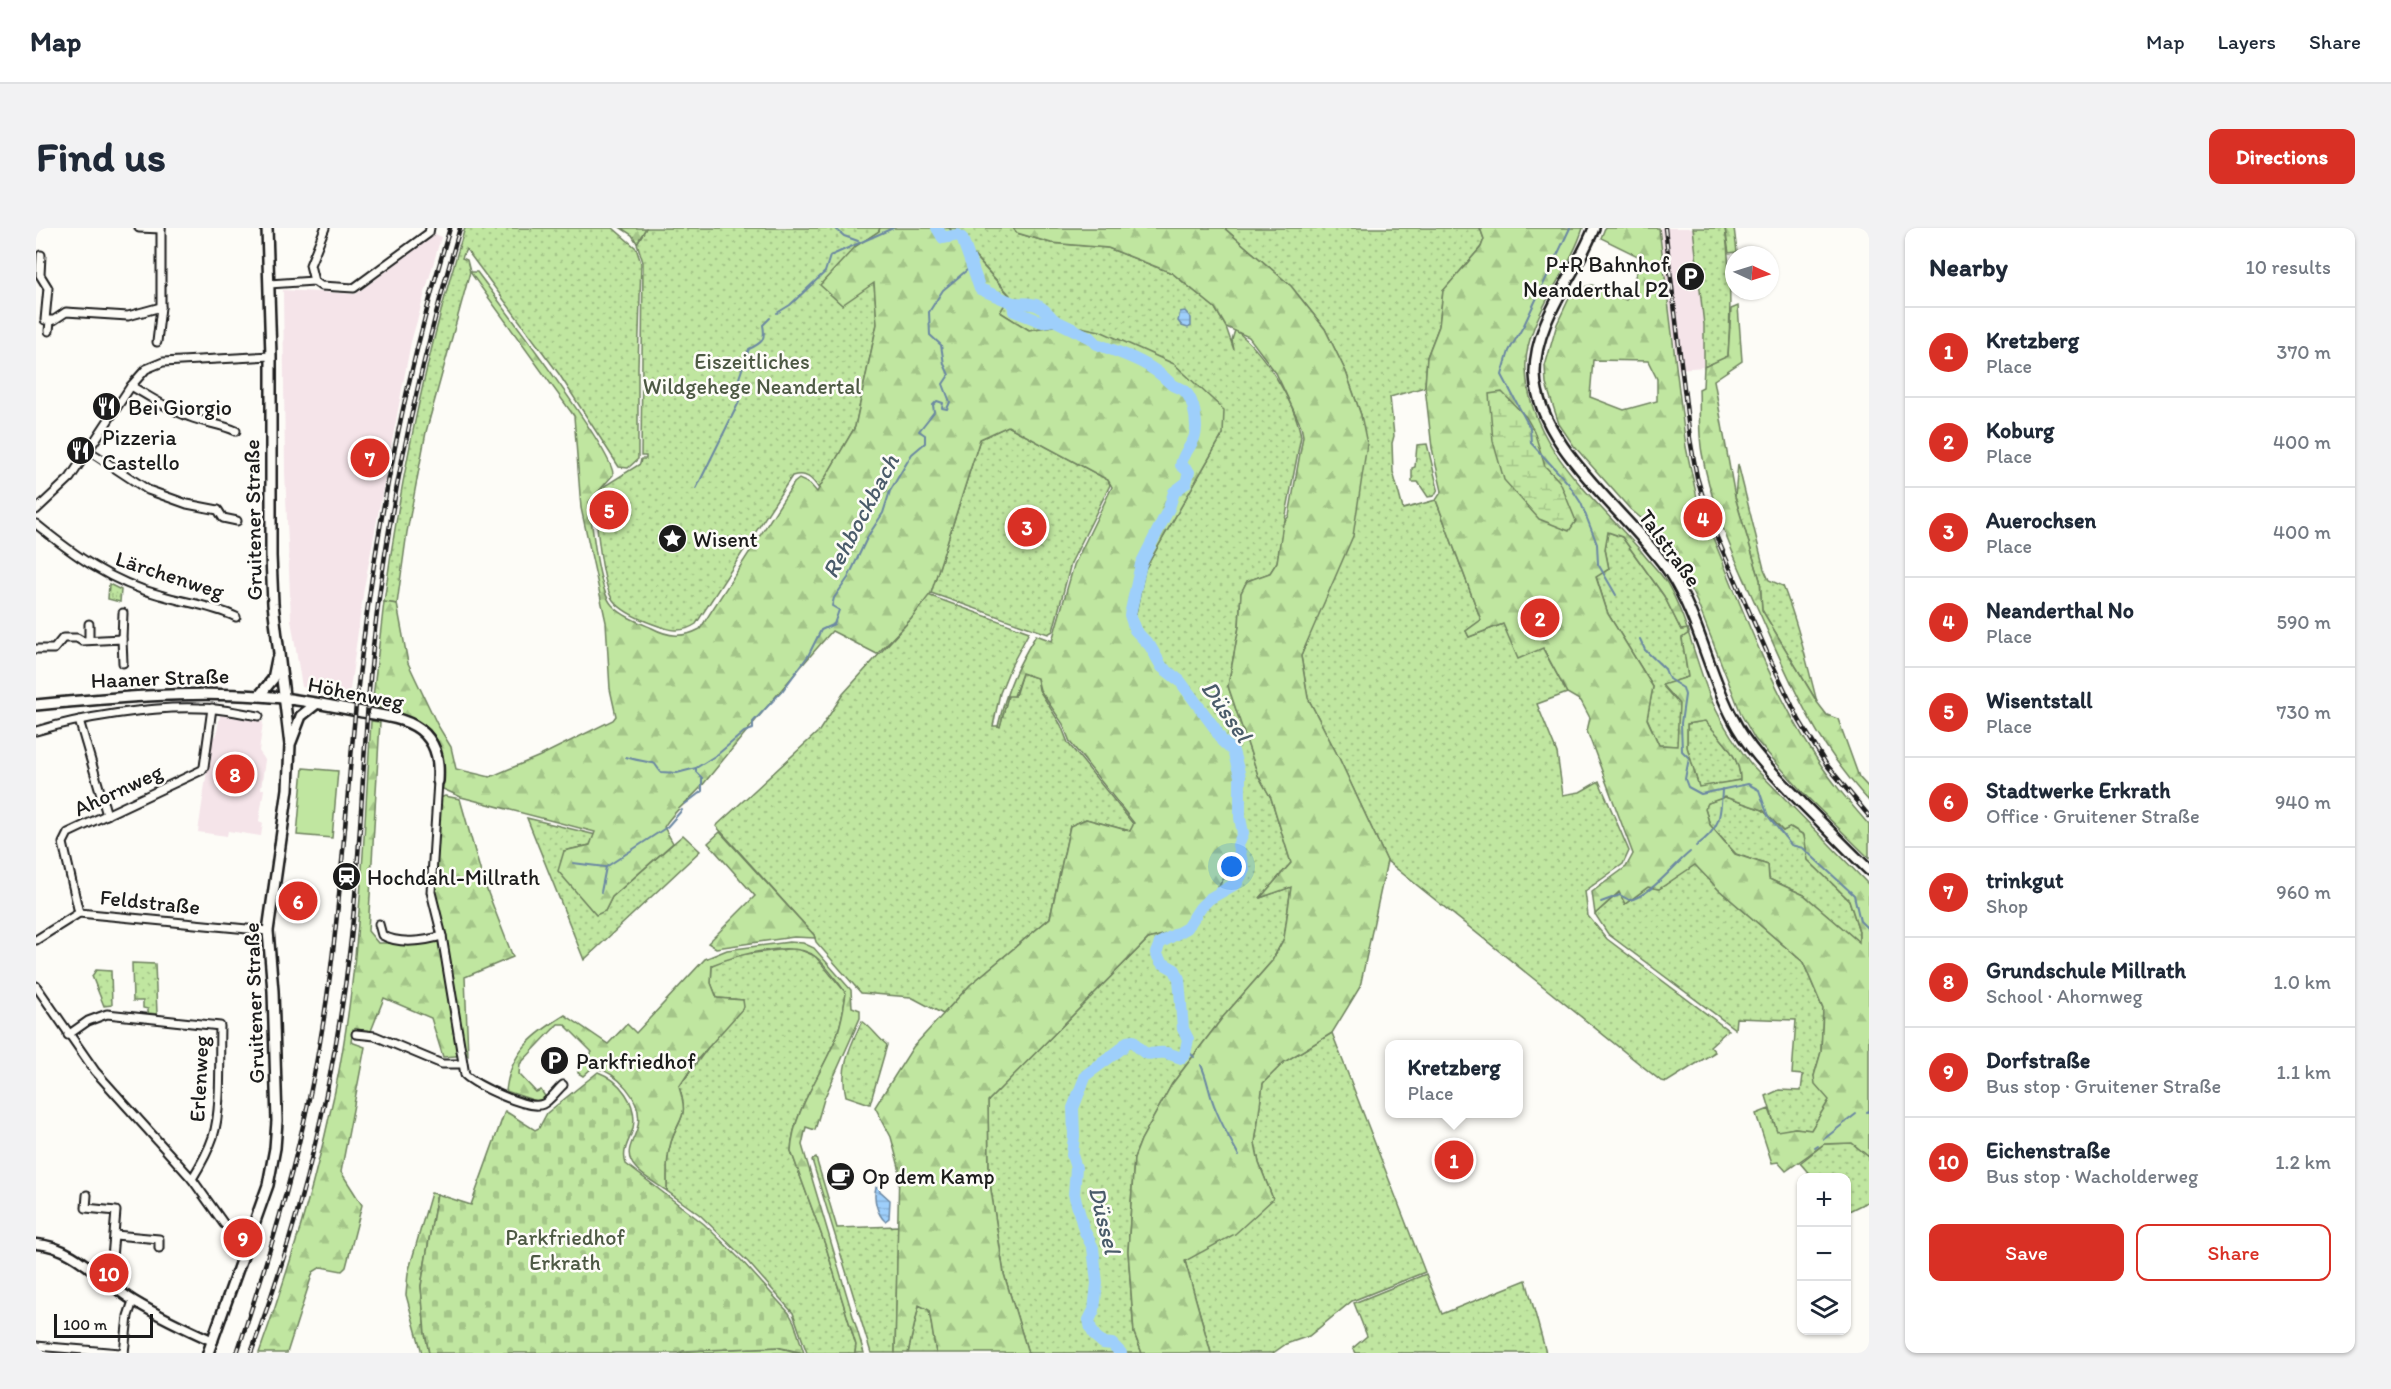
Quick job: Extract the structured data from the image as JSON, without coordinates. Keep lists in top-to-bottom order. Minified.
{"streets":{"main road":["Gruitener Straße","Talstraße","Haaner Straße","Höhenweg"],"street":["Lärchenweg","Ahornweg","Feldstraße","Erlenweg"]},"crossings":[["Gruitener Straße","Haaner Straße"],["Gruitener Straße","Höhenweg"],["Gruitener Straße","Feldstraße"],["Haaner Straße","Höhenweg"],["Ahornweg","Feldstraße"]],"water":["Rehbockbach","Düssel"],"parks":["Eiszeitliches Wildgehege Neandertal","Parkfriedhof Erkrath"],"places":{"parking":["P+R Bahnhof Neanderthal P2","Parkfriedhof"],"restaurant":["Bei Giorgio","Pizzeria Castello"],"place":["Wisent"],"station":["Hochdahl-Millrath"],"cafe":["Op dem Kamp"]},"scale_bar":"100 m","north":"right","page":{"header":"Map","nav":["Map","Layers","Share"],"buttons":["Directions",["Save","Share"]],"title":"Find us","heading":["Nearby","10 results"],"list":[{"mark":"1","name":"Kretzberg","note":"Place","value":"370 m"},{"mark":"2","name":"Koburg","note":"Place","value":"400 m"},{"mark":"3","name":"Auerochsen","note":"Place","value":"400 m"},{"mark":"4","name":"Neanderthal No","note":"Place","value":"590 m"},{"mark":"5","name":"Wisentstall","note":"Place","value":"730 m"},{"mark":"6","name":"Stadtwerke Erkrath","note":"Office · Gruitener Straße","value":"940 m"},{"mark":"7","name":"trinkgut","note":"Shop","value":"960 m"},{"mark":"8","name":"Grundschule Millrath","note":"School · Ahornweg","value":"1.0 km"},{"mark":"9","name":"Dorfstraße","note":"Bus stop · Gruitener Straße","value":"1.1 km"},{"mark":"10","name":"Eichenstraße","note":"Bus stop · Wacholderweg","value":"1.2 km"}],"pins":["7","5","4","3","2","8","6","1","9","10"],"popup":["Kretzberg","Place"],"map_buttons":["+","−"],"scale":"100 m"}}
